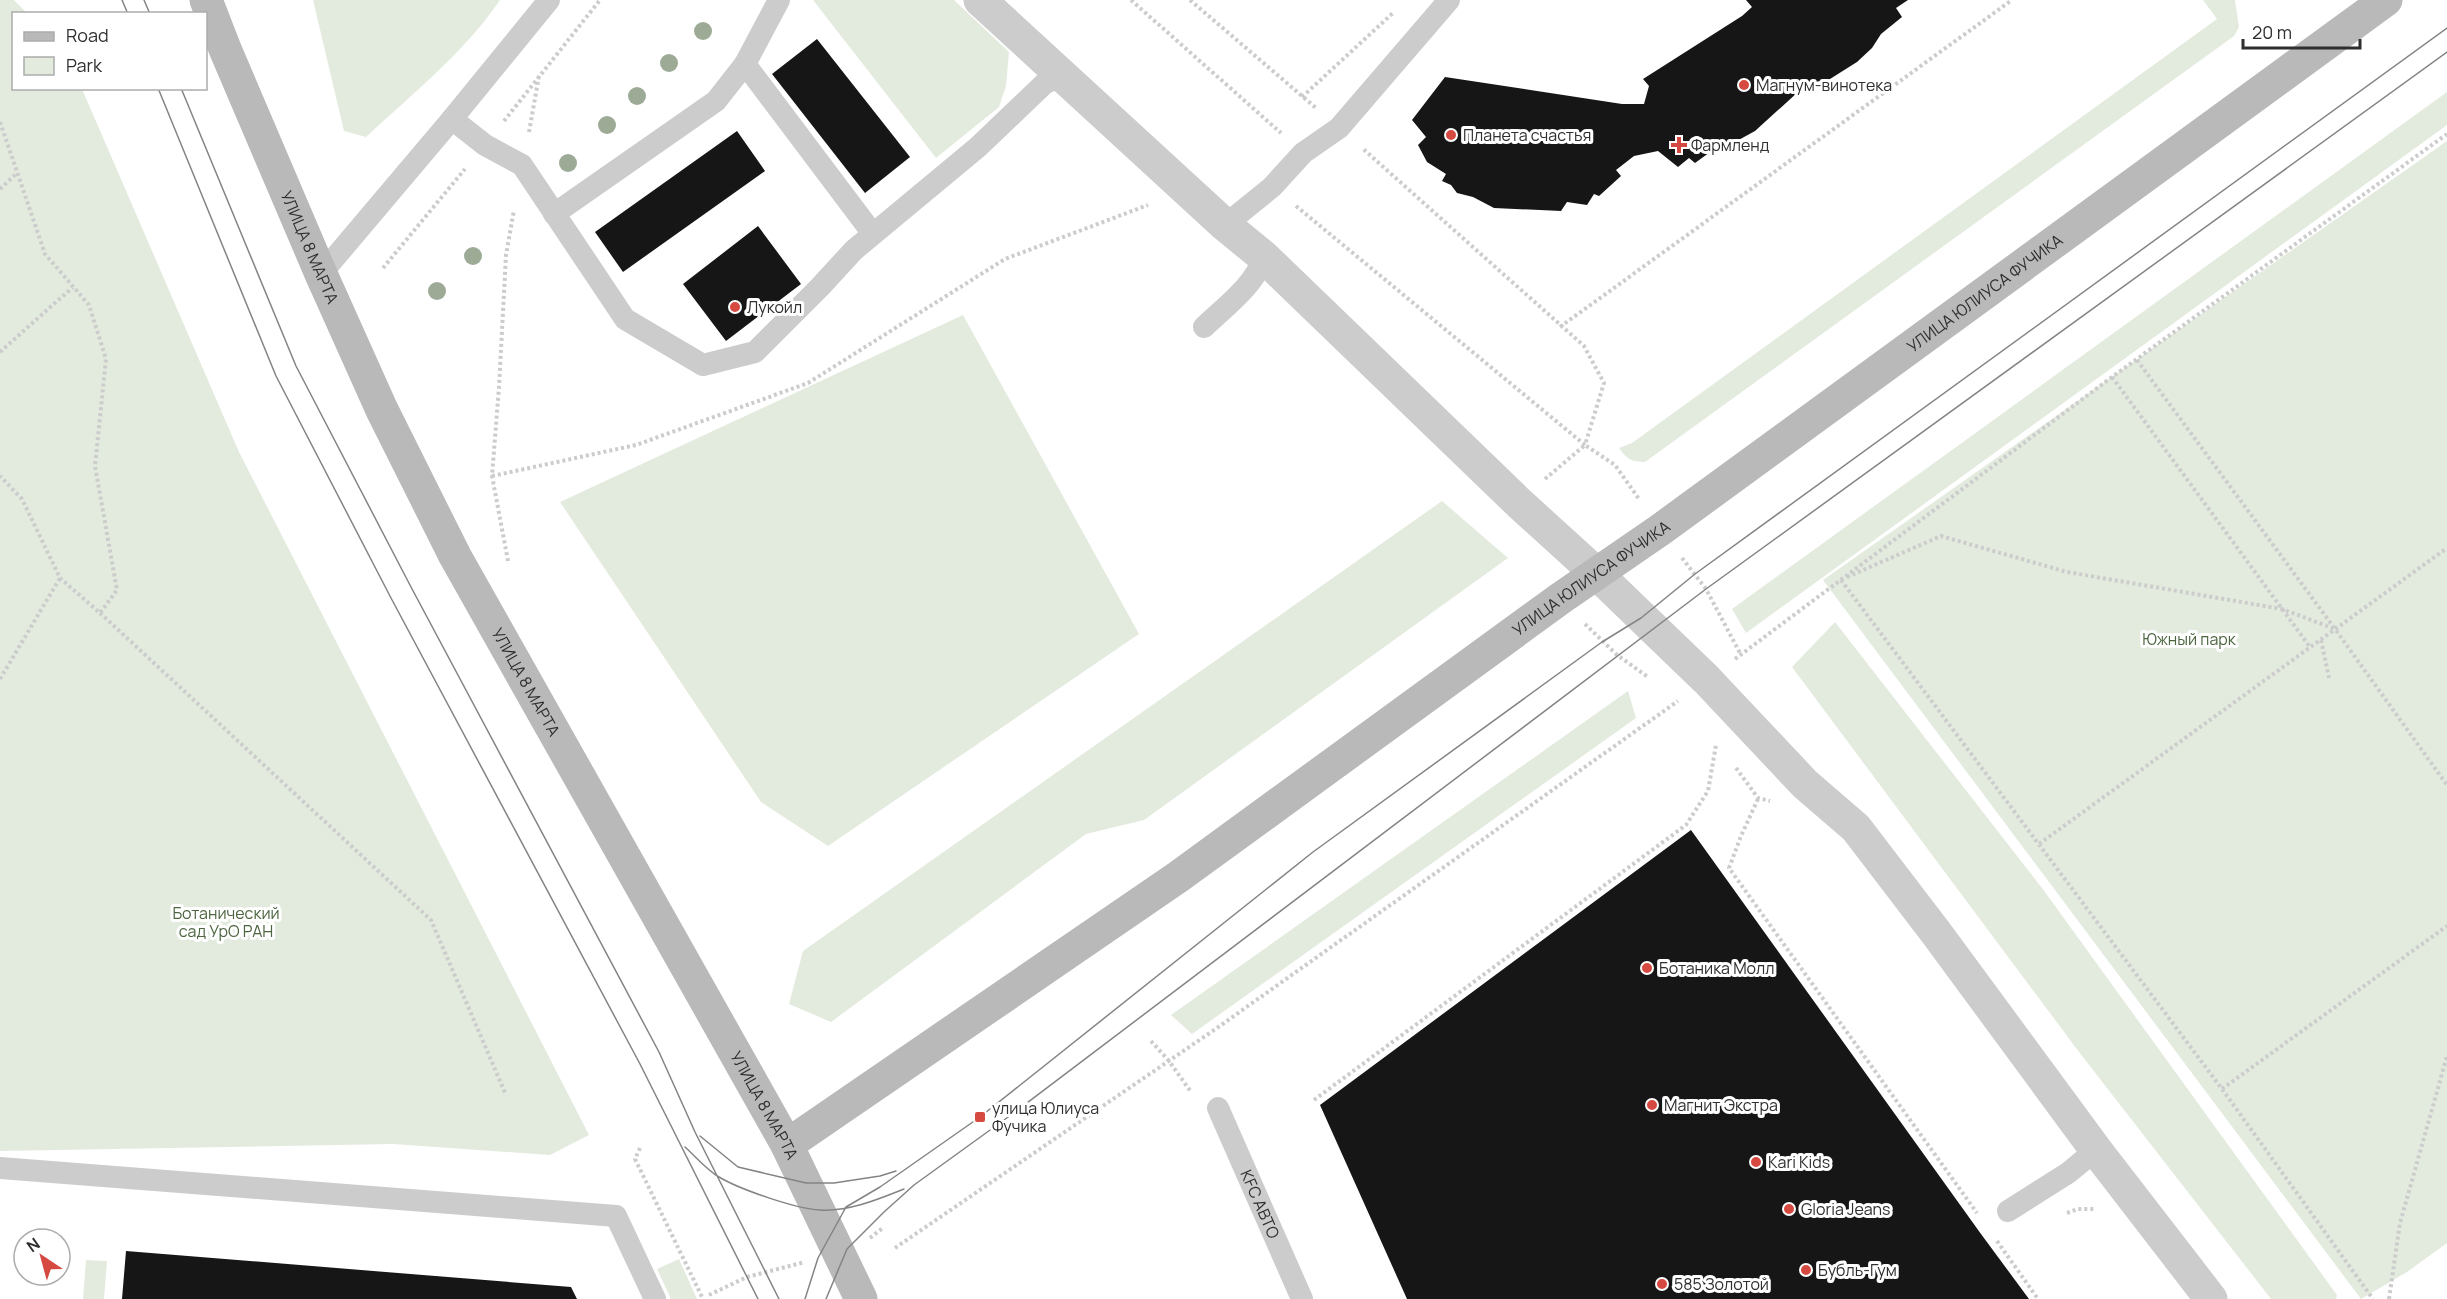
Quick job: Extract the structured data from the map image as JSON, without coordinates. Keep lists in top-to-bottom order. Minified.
{"streets":{"street":["УЛИЦА 8 МАРТА","УЛИЦА ЮЛИУСА ФУЧИКА"],"lane":["KFC АВТО"]},"crossings":[["УЛИЦА 8 МАРТА","УЛИЦА ЮЛИУСА ФУЧИКА"]],"parks":["Южный парк","Ботанический сад УрО РАН"],"places":{"other":["Магнум-винотека","Планета счастья","Лукойл","Ботаника Молл","Магнит Экстра","Kari Kids","Gloria Jeans","Бубль-Гум","585 Золотой"],"health":["Фармленд"],"transit":["улица Юлиуса Фучика"]},"legend":["Road","Park"],"scale_bar":"20 m","north":"top left"}
